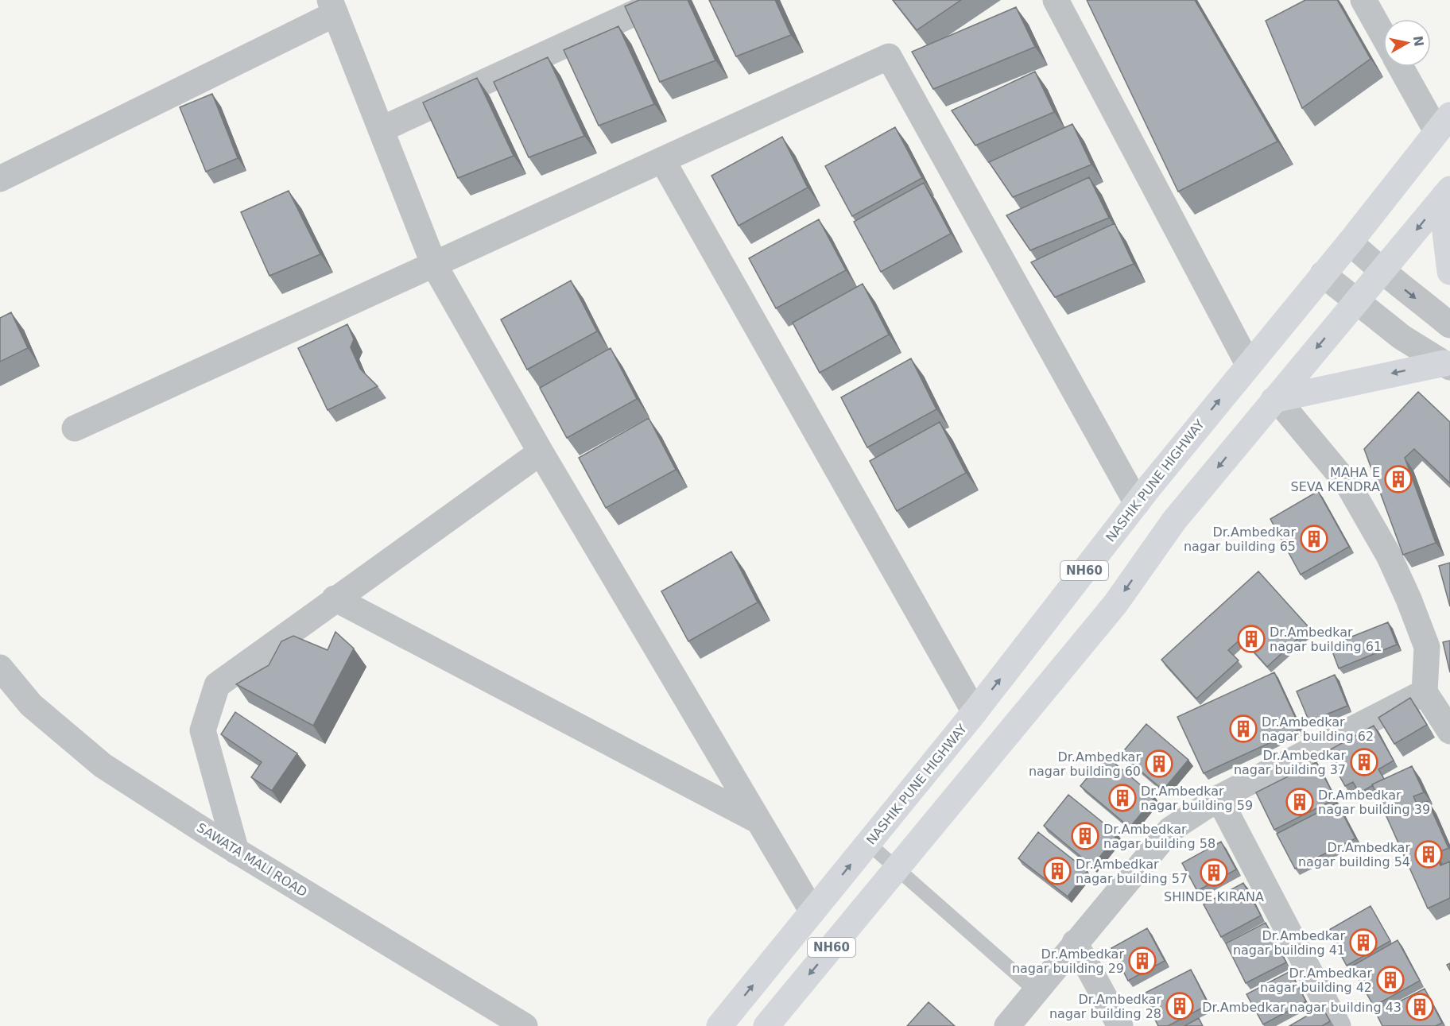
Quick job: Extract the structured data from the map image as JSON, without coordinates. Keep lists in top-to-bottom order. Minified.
{"streets":{"highway":["NASHIK PUNE HIGHWAY","NH60"],"street":["SAWATA MALI ROAD"]},"places":{"building":["MAHA E SEVA KENDRA","Dr.Ambedkar nagar building 65","Dr.Ambedkar nagar building 61","Dr.Ambedkar nagar building 62","Dr.Ambedkar nagar building 37","Dr.Ambedkar nagar building 60","Dr.Ambedkar nagar building 59","Dr.Ambedkar nagar building 39","Dr.Ambedkar nagar building 58","Dr.Ambedkar nagar building 54","Dr.Ambedkar nagar building 57","SHINDE KIRANA","Dr.Ambedkar nagar building 41","Dr.Ambedkar nagar building 29","Dr.Ambedkar nagar building 42","Dr.Ambedkar nagar building 28","Dr.Ambedkar nagar building 43"]},"north":"right"}
